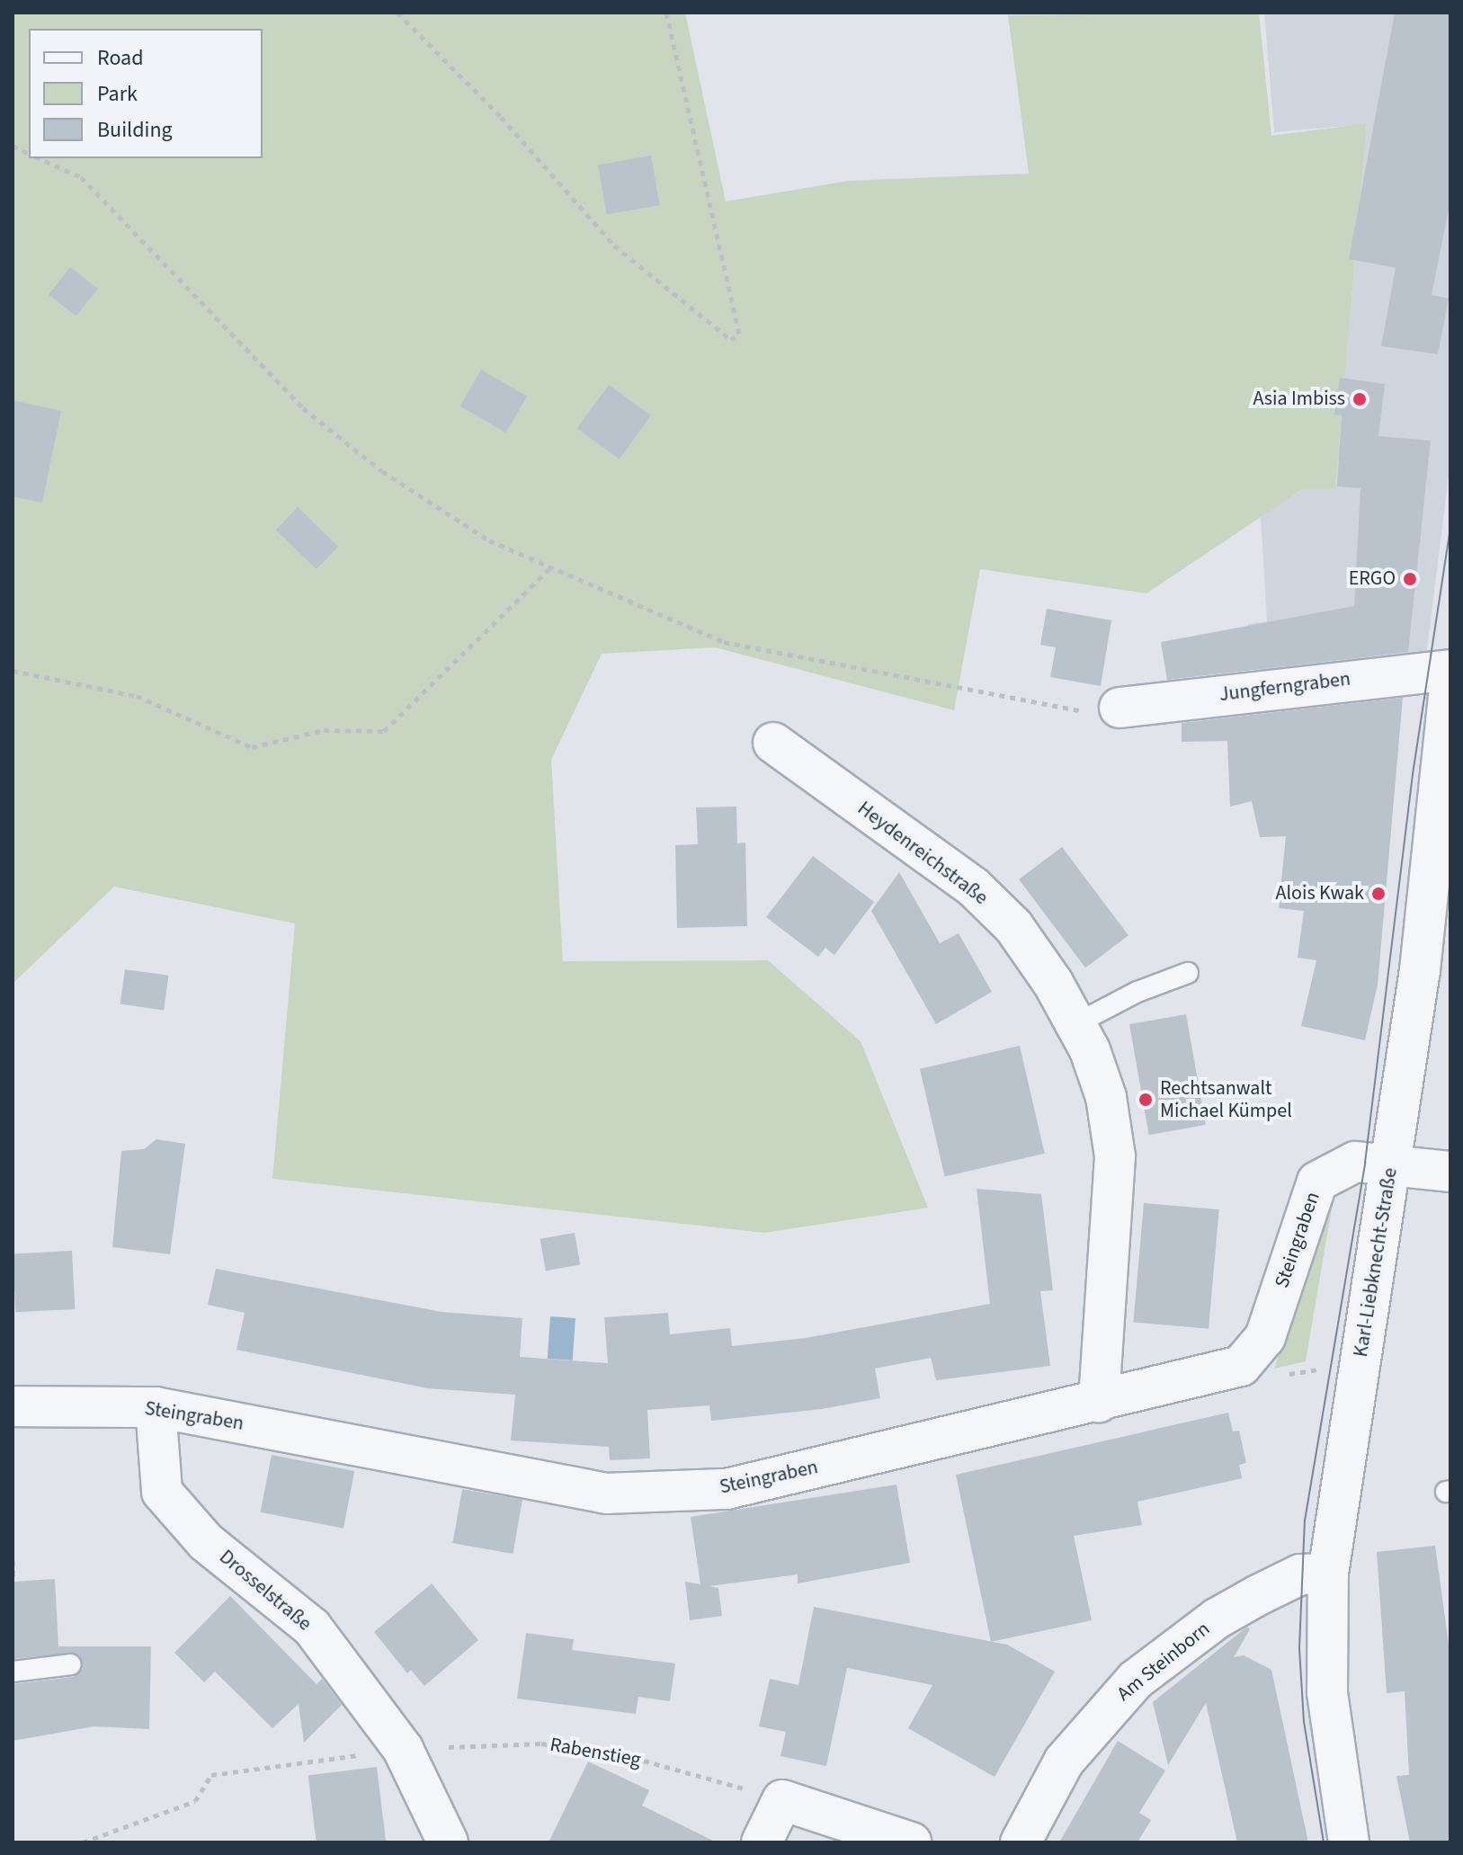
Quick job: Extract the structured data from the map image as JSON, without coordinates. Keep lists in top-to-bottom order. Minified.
{"streets":{"street":["Jungferngraben","Heydenreichstraße","Steingraben","Karl-Liebknecht-Straße","Drosselstraße","Am Steinborn"],"path":["Rabenstieg"]},"crossings":[["Heydenreichstraße","Steingraben"],["Steingraben","Karl-Liebknecht-Straße"],["Steingraben","Drosselstraße"],["Karl-Liebknecht-Straße","Am Steinborn"],["Drosselstraße","Rabenstieg"]],"places":["Asia Imbiss","ERGO","Alois Kwak","Rechtsanwalt Michael Kümpel"],"legend":["Road","Park","Building"]}
